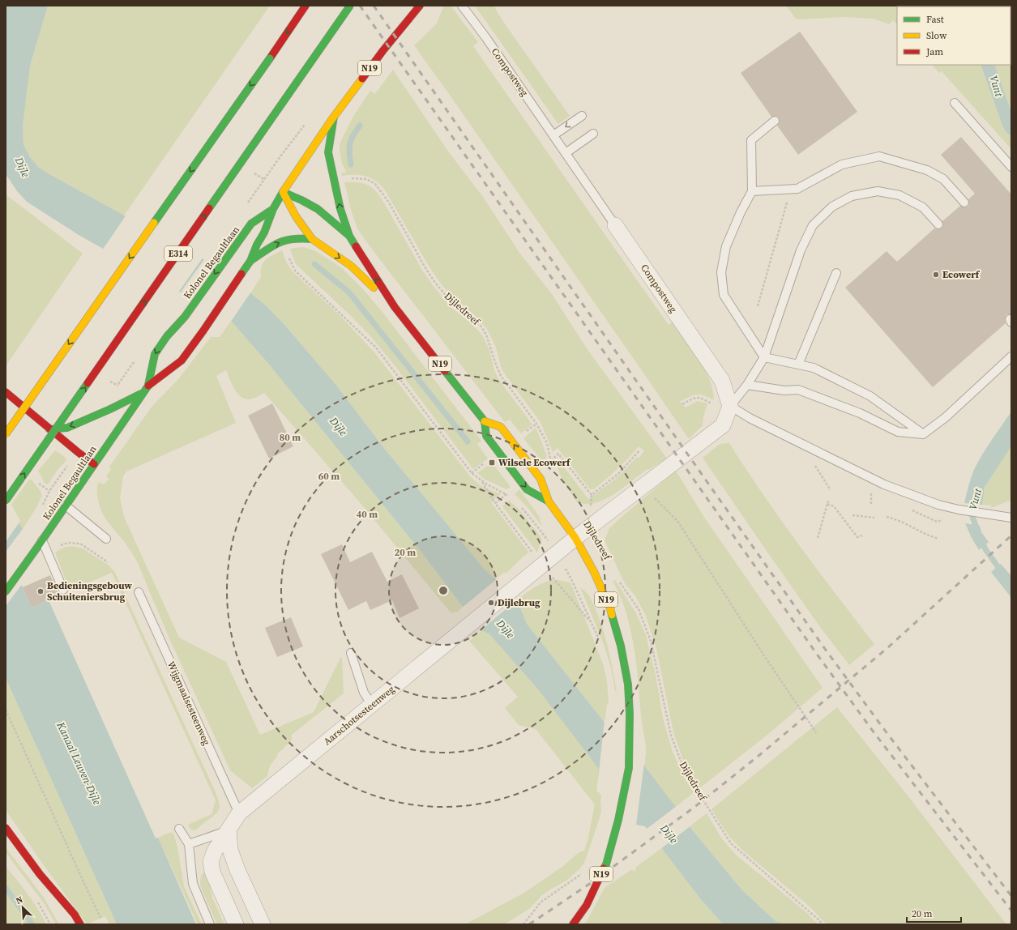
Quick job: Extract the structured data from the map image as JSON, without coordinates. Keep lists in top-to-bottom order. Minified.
{"streets":{"main road":["N19","E314","Kolonel Begaultlaan"],"street":["Compostweg","Aarschotsesteenweg"],"lane":["Wijgmaalsesteenweg"],"path":["Dijledreef"]},"crossings":[["N19","Kolonel Begaultlaan"],["N19","Aarschotsesteenweg"],["Wijgmaalsesteenweg","Aarschotsesteenweg"]],"water":["Vunt","Dijle","Kanaal Leuven-Dijle"],"places":{"other":["Ecowerf","Bedieningsgebouw Schuiteniersbrug","Dijlebrug"],"transit":["Wilsele Ecowerf"]},"legend":["Fast","Slow","Jam"],"scale_bar":"20 m","north":"top left","rings":["80 m","60 m","40 m","20 m"]}
